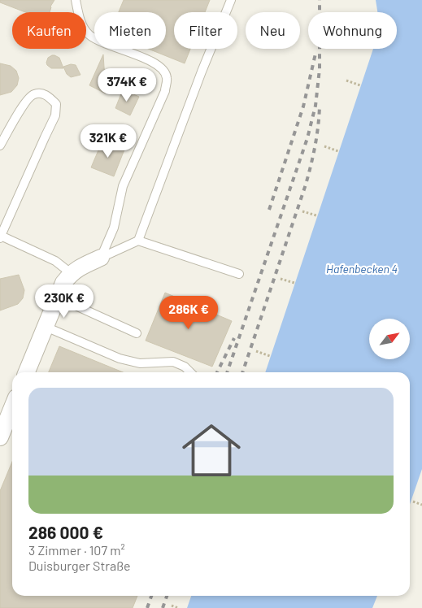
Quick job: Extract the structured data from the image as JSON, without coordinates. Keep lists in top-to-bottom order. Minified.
{"water":["Hafenbecken 4"],"north":"top right","page":{"chip":["Kaufen","Mieten","Filter","Neu","Wohnung"],"price":["374K €","321K €","230K €","286K €"],"list":[{"name":"286 000 €","note":"3 Zimmer · 107 m² · Duisburger Straße"}]}}
